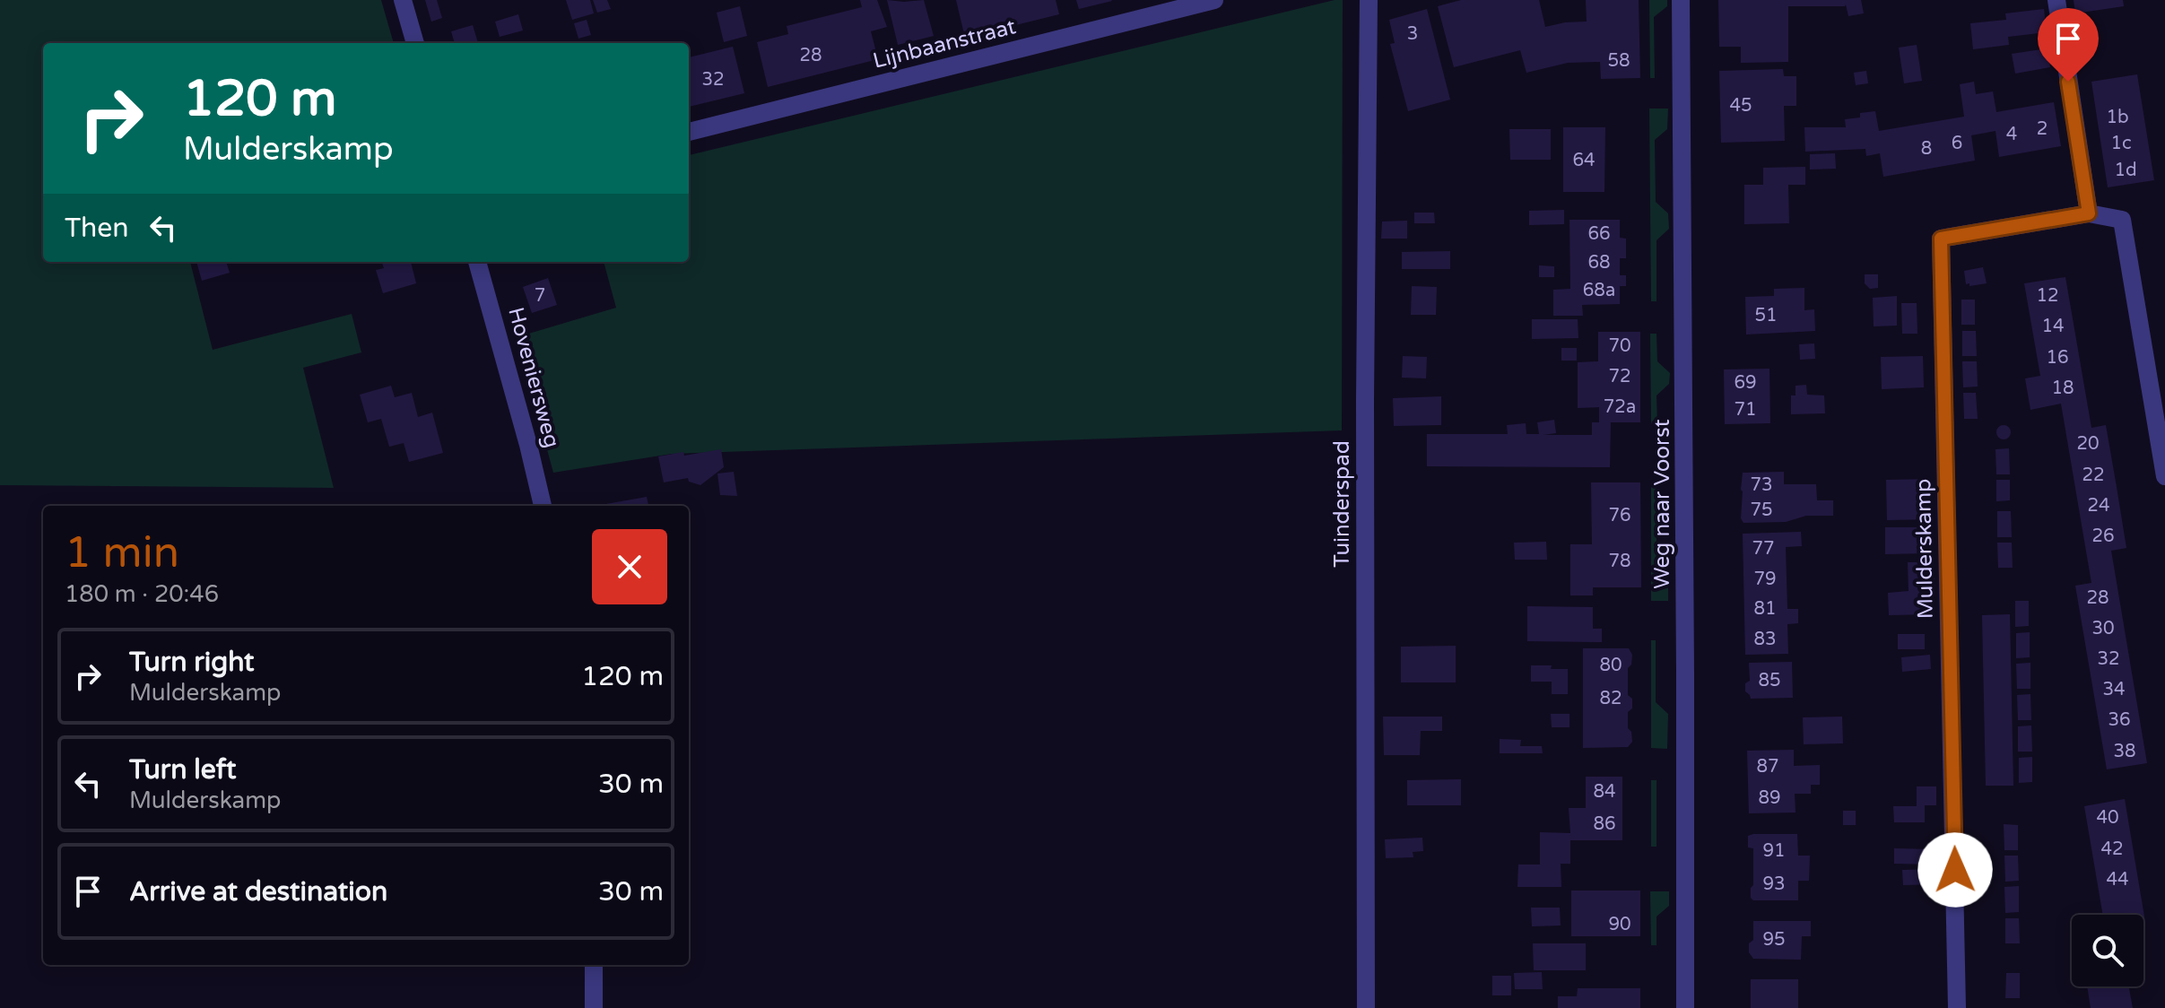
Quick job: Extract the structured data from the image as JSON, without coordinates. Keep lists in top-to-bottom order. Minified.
{"streets":{"street":["Lijnbaanstraat","Hoveniersweg","Tuinderspad","Weg naar Voorst","Mulderskamp"]},"house_numbers":["3","28","58","32","45","1b","2","4","6","1c","8","64","1d","66","68","68a","7","12","51","14","70","16","72","69","18","72a","71","20","22","73","24","75","76","26","77","78","79","28","81","30","83","32","80","85","34","82","36","38","87","84","89","40","86","42","91","44","93","90","95"],"page":{"turn":["120 m","Mulderskamp"],"then":"Then","heading":["1 min","180 m · 20:46"],"list":[{"name":"Turn right","note":"Mulderskamp","value":"120 m"},{"name":"Turn left","note":"Mulderskamp","value":"30 m"},{"name":"Arrive at destination","value":"30 m"}]}}
